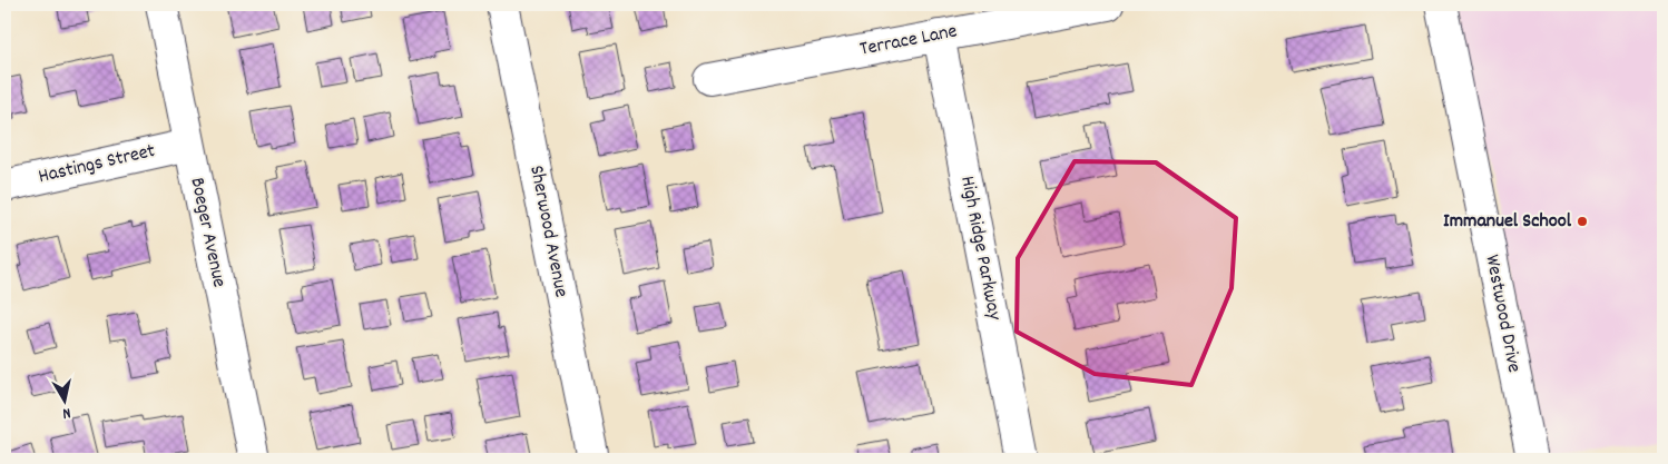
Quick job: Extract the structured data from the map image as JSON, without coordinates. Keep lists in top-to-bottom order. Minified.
{"streets":{"street":["Terrace Lane","Hastings Street","Sherwood Avenue","Boeger Avenue","High Ridge Parkway","Westwood Drive"]},"crossings":[["Terrace Lane","High Ridge Parkway"],["Hastings Street","Boeger Avenue"]],"places":["Immanuel School"],"north":"bottom"}
